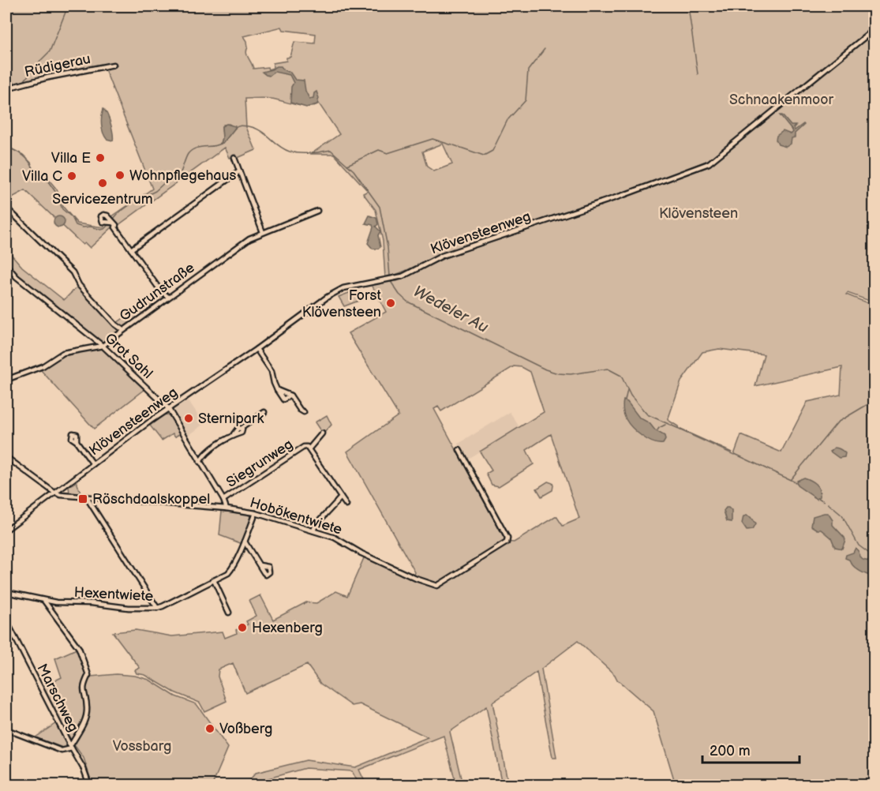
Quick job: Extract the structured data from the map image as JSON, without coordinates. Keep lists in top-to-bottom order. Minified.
{"streets":{"street":["Rüdigerau","Klövensteenweg","Gudrunstraße","Grot Sahl","Siegrunweg","Hobökentwiete","Hexentwiete","Marschweg"]},"crossings":[["Klövensteenweg","Grot Sahl"],["Klövensteenweg","Hobökentwiete"],["Gudrunstraße","Grot Sahl"],["Grot Sahl","Siegrunweg"],["Grot Sahl","Hobökentwiete"],["Hobökentwiete","Hexentwiete"]],"water":["Wedeler Au"],"parks":["Schnaakenmoor","Klövensteen","Vossbarg"],"places":{"other":["Villa E","Wohnpflegehaus","Villa C","Servicezentrum","Forst Klövensteen","Sternipark","Hexenberg","Voßberg"],"transit":["Röschdaalskoppel"]},"scale_bar":"200 m"}
